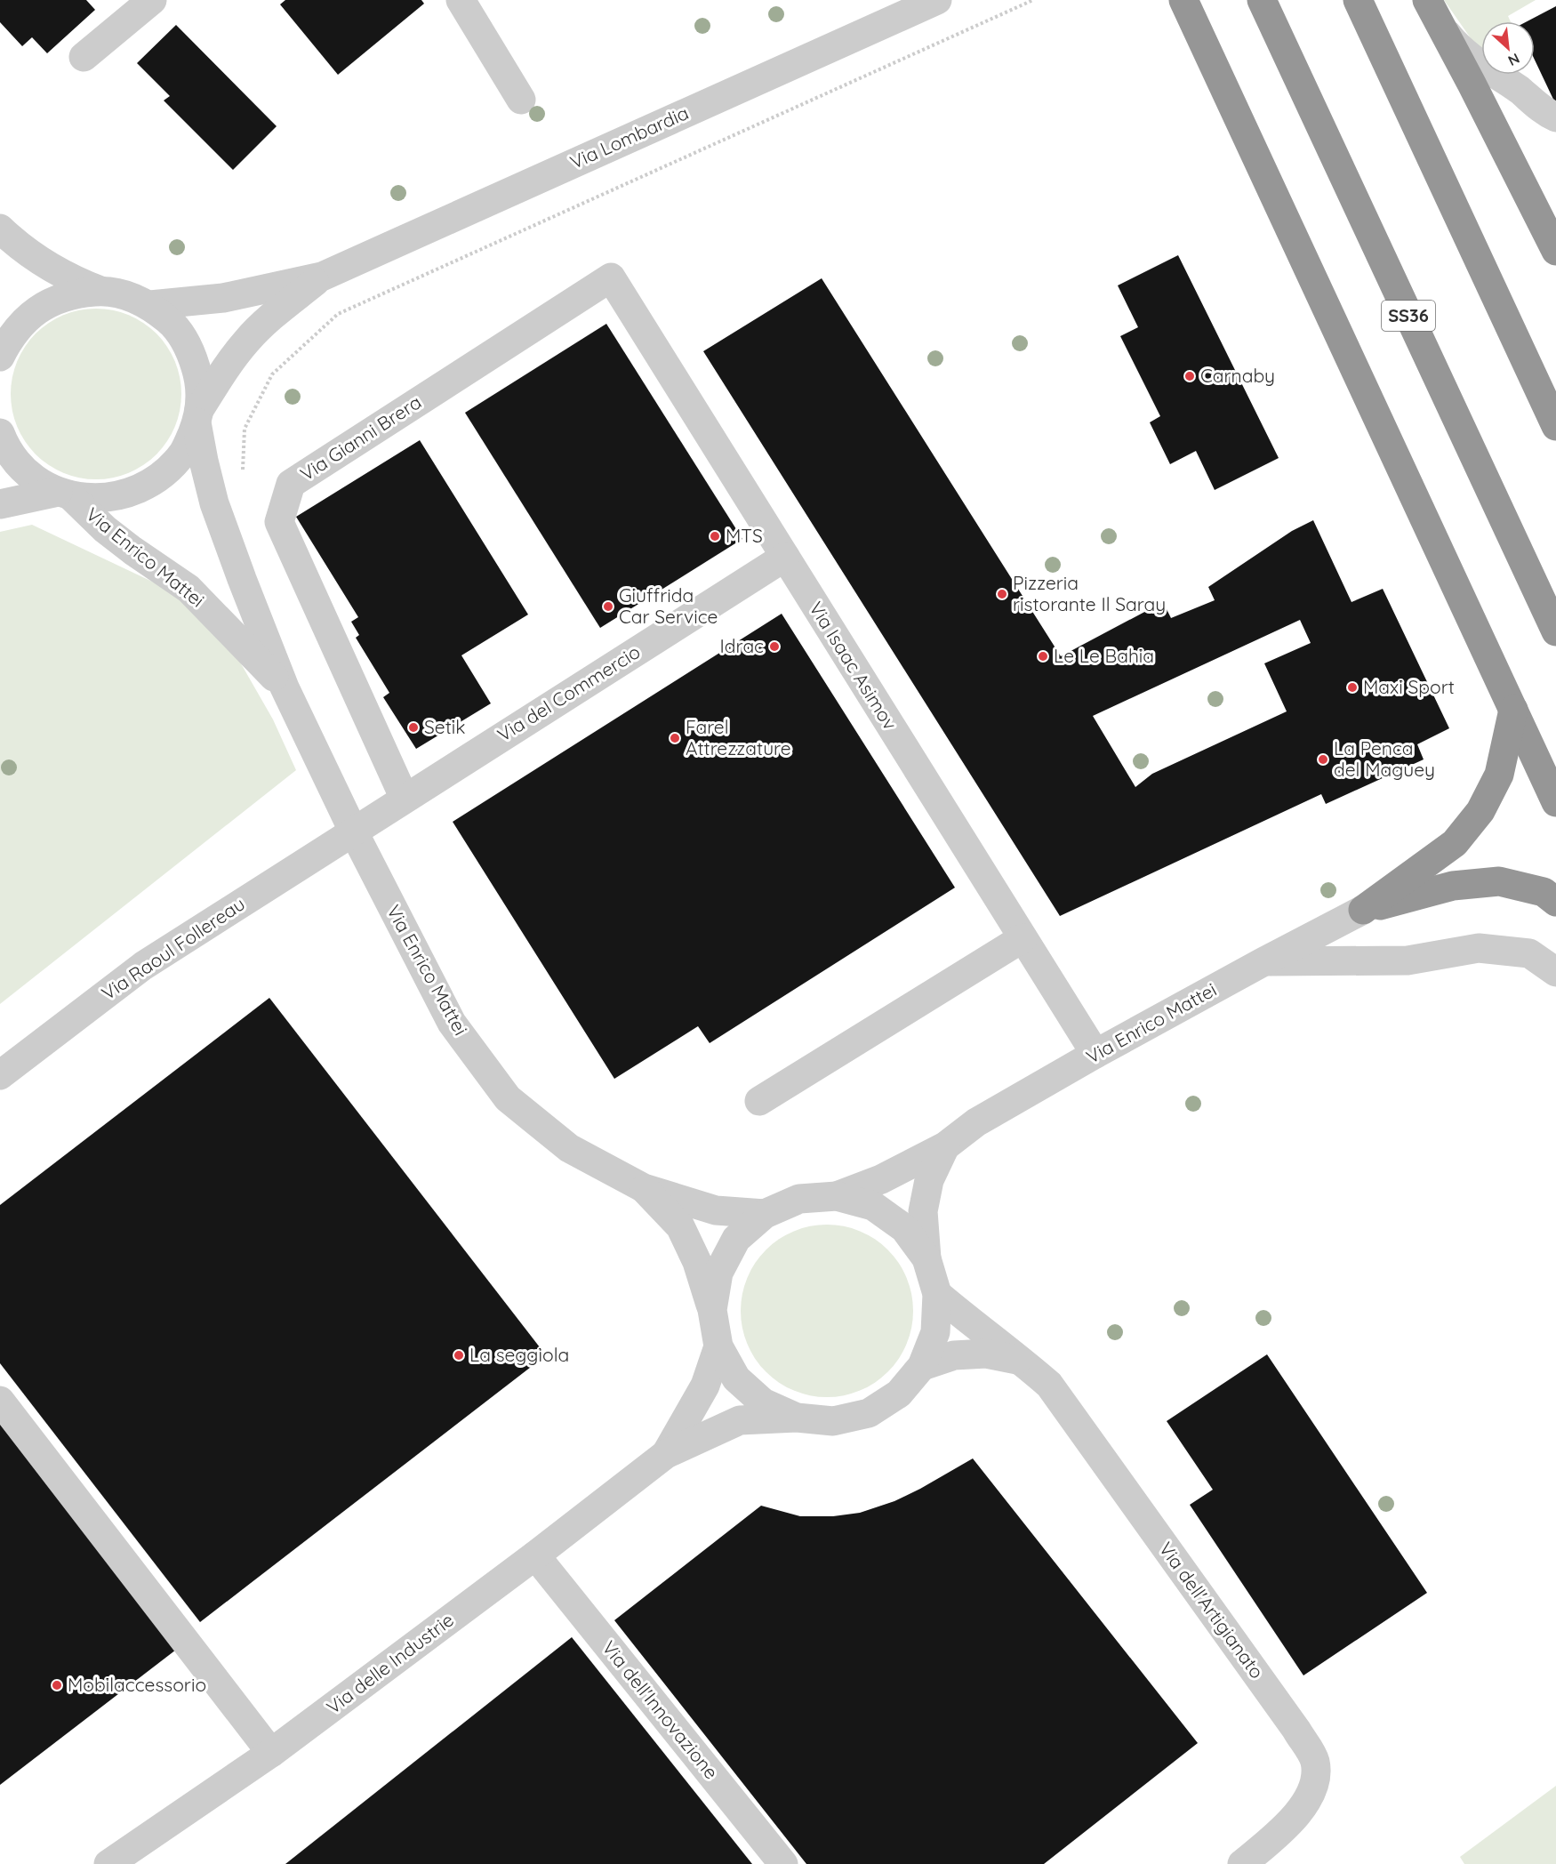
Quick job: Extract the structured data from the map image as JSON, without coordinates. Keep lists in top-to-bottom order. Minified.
{"streets":{"highway":["SS36"],"street":["Via Lombardia","Via Gianni Brera","Via Enrico Mattei","Via Isaac Asimov","Via del Commercio","Via Raoul Follereau","Via dell'Artigianato","Via delle Industrie","Via dell'Innovazione"]},"crossings":[["Via Lombardia","Via Enrico Mattei"],["Via Gianni Brera","Via Isaac Asimov"],["Via Gianni Brera","Via del Commercio"],["Via Enrico Mattei","Via Isaac Asimov"],["Via Enrico Mattei","Via del Commercio"],["Via Enrico Mattei","Via Raoul Follereau"],["Via Enrico Mattei","Via delle Industrie"],["Via Isaac Asimov","Via del Commercio"],["Via del Commercio","Via Raoul Follereau"],["Via dell'Artigianato","Via delle Industrie"],["Via delle Industrie","Via dell'Innovazione"]],"places":["Carnaby","MTS","Pizzeria ristorante Il Saray","Giuffrida Car Service","Idrac","Le Le Bahia","Maxi Sport","Setik","Farel Attrezzature","La Penca del Maguey","La seggiola","Mobilaccessorio"],"north":"bottom right"}
